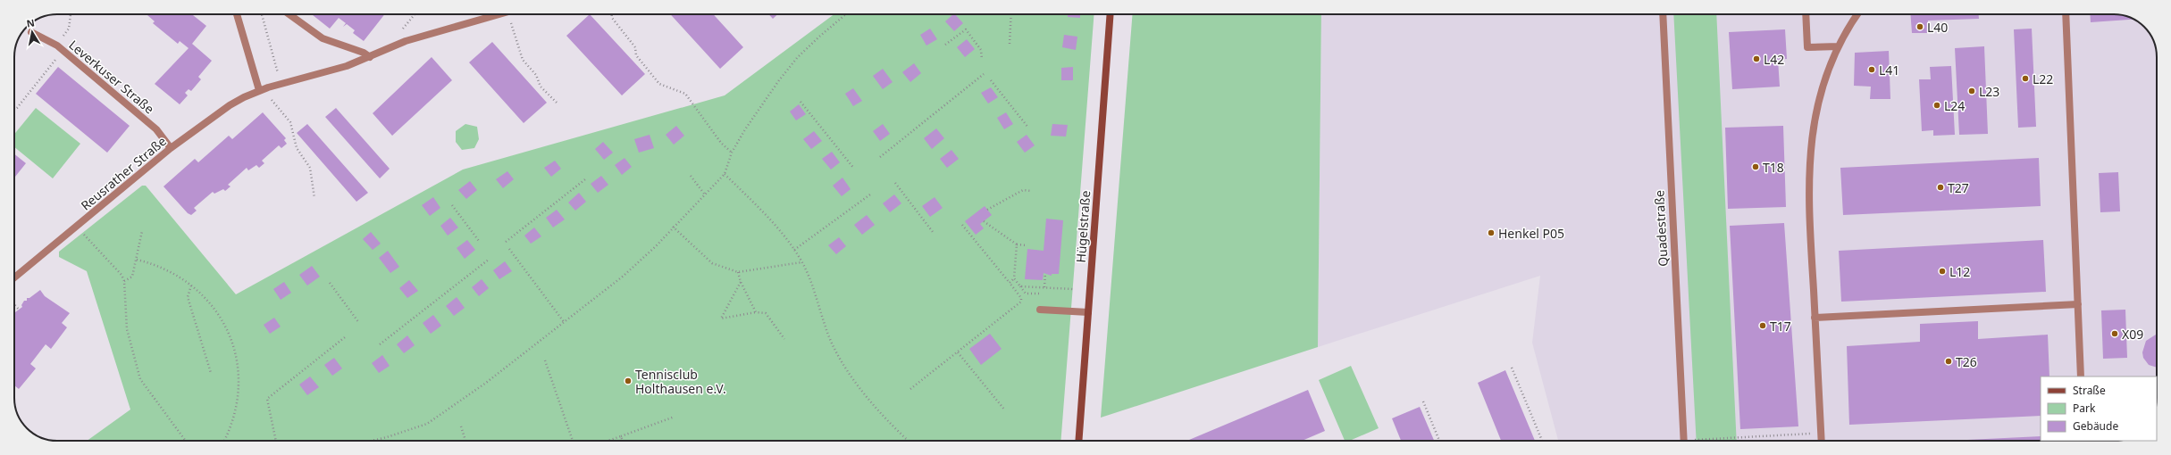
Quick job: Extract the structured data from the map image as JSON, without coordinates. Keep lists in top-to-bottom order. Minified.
{"streets":{"street":["Leverkuser Straße","Reusrather Straße","Hügelstraße","Quadestraße"]},"crossings":[["Leverkuser Straße","Reusrather Straße"]],"places":["L40","L42","L41","L22","L23","L24","T18","T27","Henkel P05","L12","T17","X09","T26","Tennisclub Holthausen e.V."],"legend":["Straße","Park","Gebäude"],"north":"top"}
